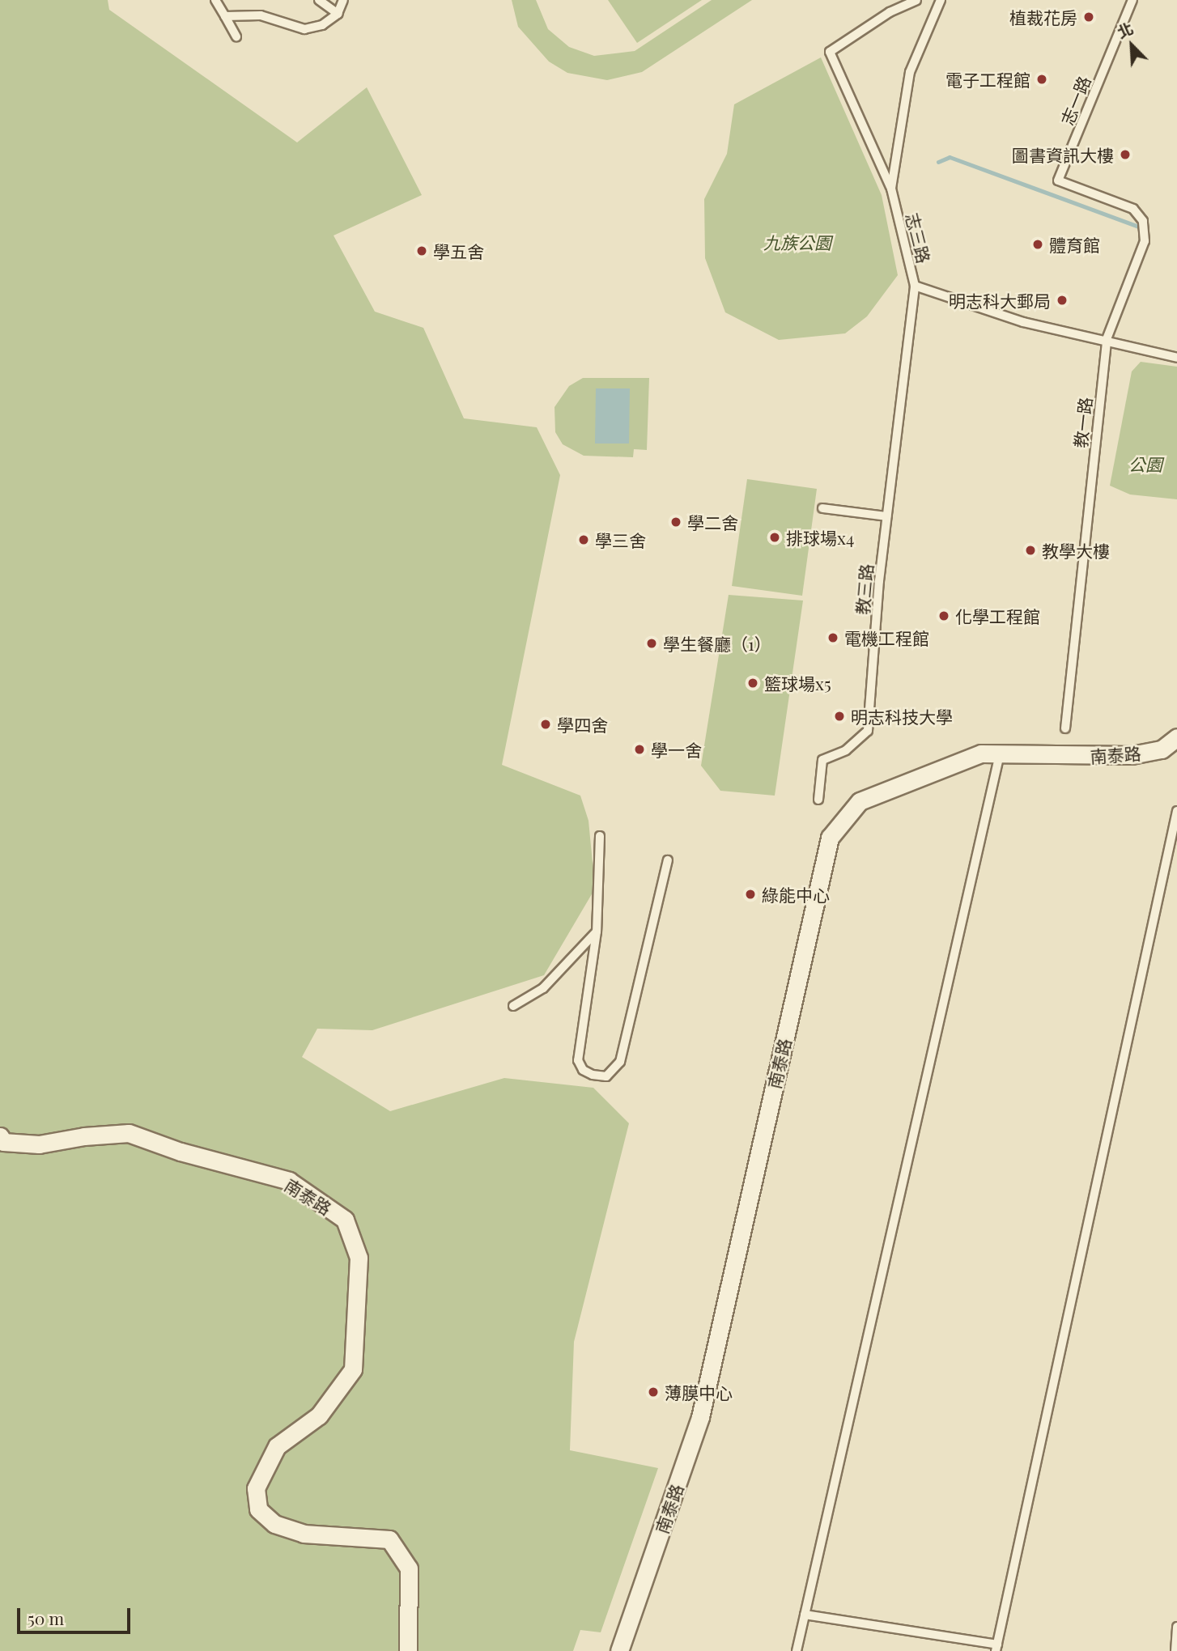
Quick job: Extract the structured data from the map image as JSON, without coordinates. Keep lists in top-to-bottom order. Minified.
{"streets":{"street":["南泰路"],"lane":["志一路","志三路","教一路","教三路"]},"crossings":[["志一路","教一路"],["志三路","教一路"],["志三路","教三路"]],"parks":["九族公園","公園"],"places":["植裁花房","電子工程館","圖書資訊大樓","體育館","學五舍","明志科大郵局","學二舍","排球場x4","學三舍","教學大樓","化學工程館","電機工程館","學生餐廳（1）","籃球場x5","明志科技大學","學四舍","學一舍","綠能中心","薄膜中心"],"scale_bar":"50 m","north":"top left"}
